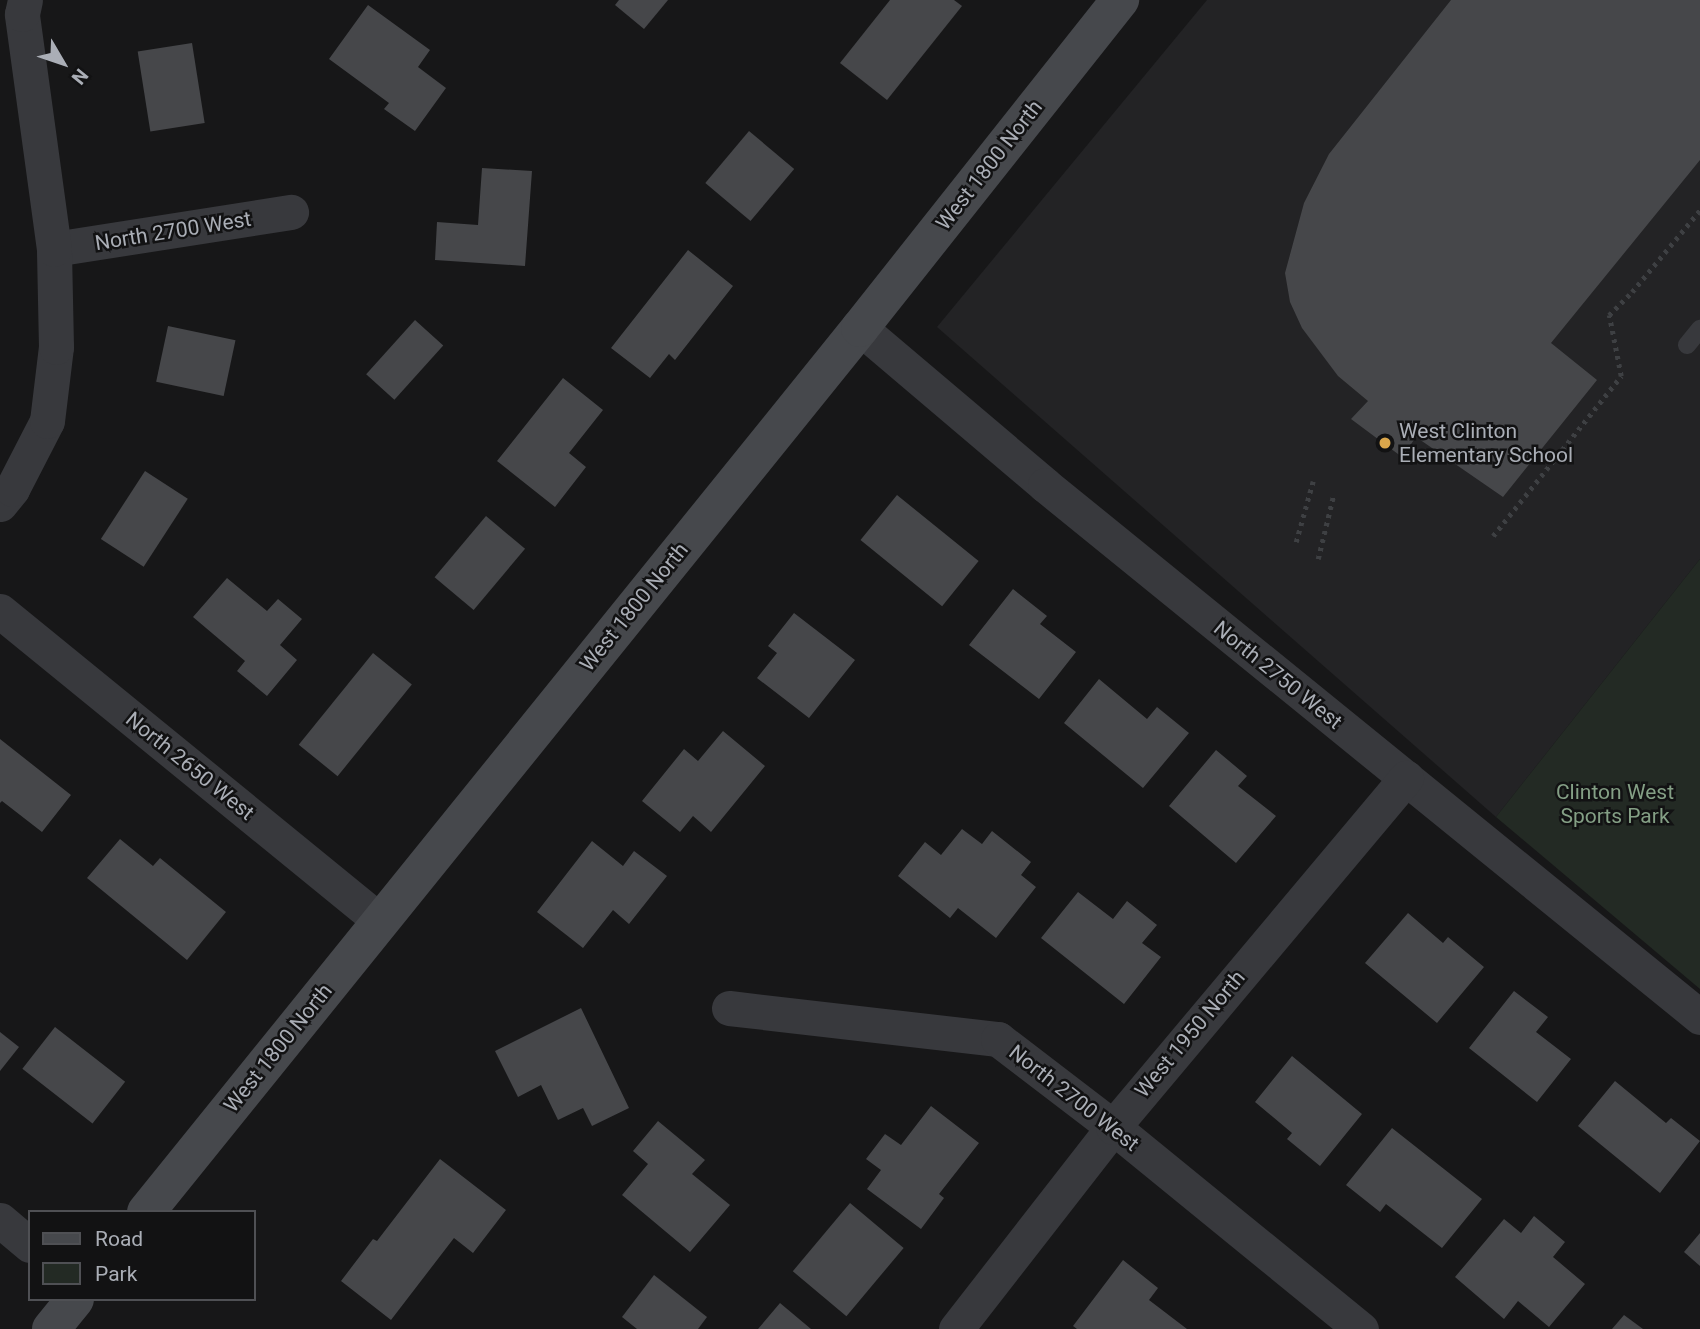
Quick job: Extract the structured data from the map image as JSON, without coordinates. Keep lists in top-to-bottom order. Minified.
{"streets":{"main road":["West 1800 North"],"street":["North 2700 West","North 2750 West","North 2650 West","West 1950 North"]},"crossings":[["West 1800 North","North 2750 West"],["West 1800 North","North 2650 West"],["North 2700 West","West 1950 North"],["North 2750 West","West 1950 North"]],"parks":["Clinton West Sports Park"],"places":["West Clinton Elementary School"],"legend":["Road","Park"],"north":"bottom right"}
